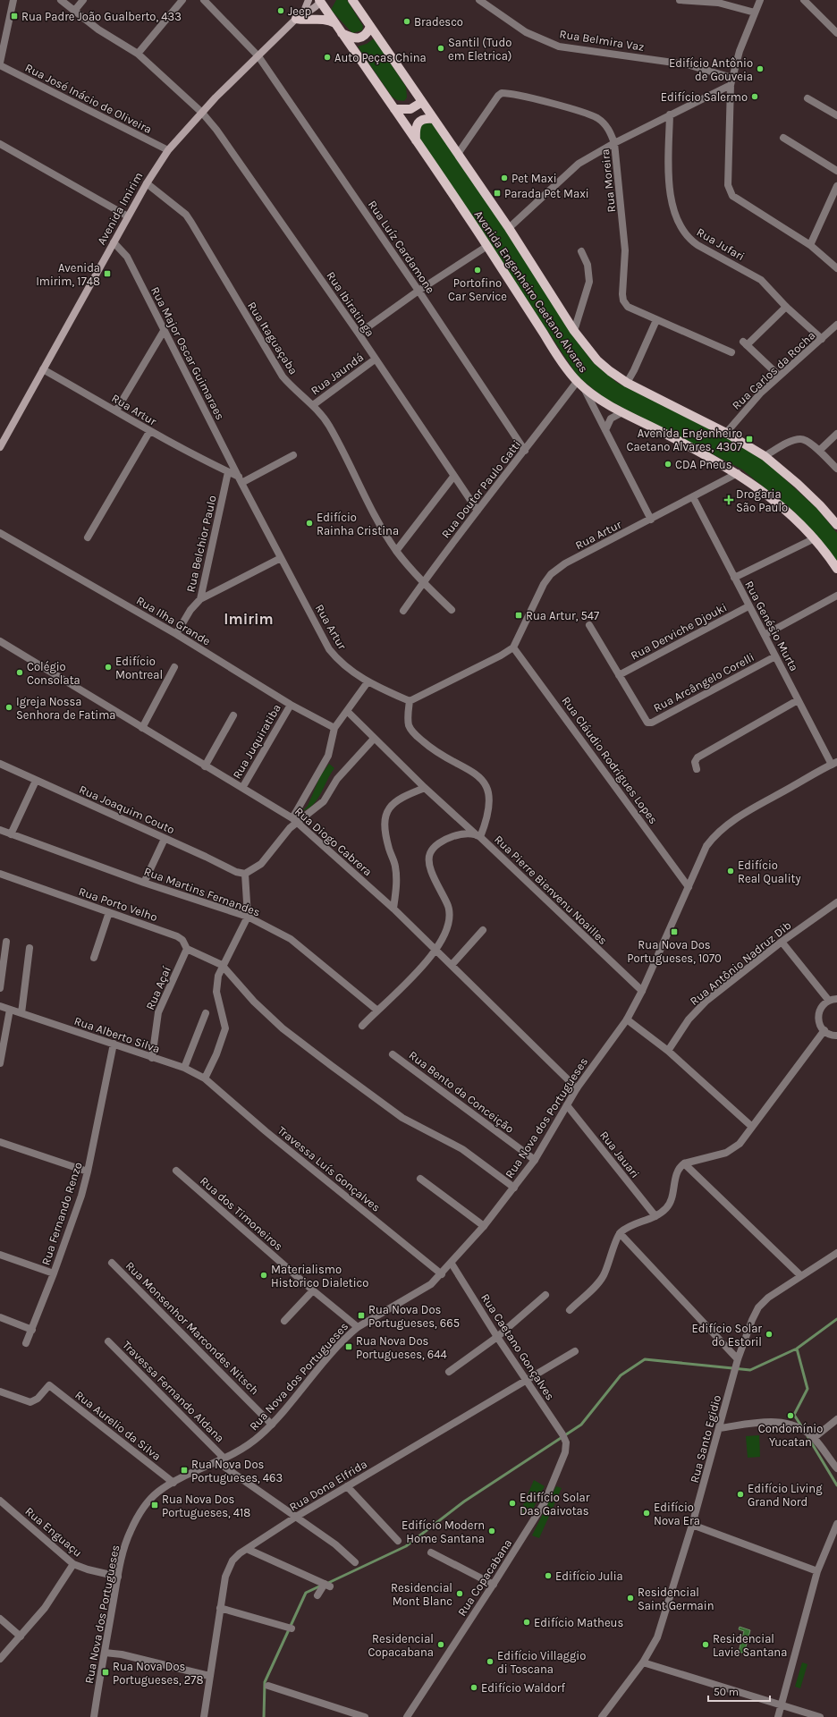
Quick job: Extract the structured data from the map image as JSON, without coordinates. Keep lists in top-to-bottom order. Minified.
{"streets":{"main road":["Avenida Imirim","Avenida Engenheiro Caetano Alvares"],"street":["Rua Belmira Vaz","Rua José Inácio de Oliveira","Rua Moreira","Rua Jufari","Rua Luíz Cardamone","Rua Ibiratinga","Rua Itaguaçaba","Rua Major Oscar Guimaraes","Rua Carlos da Rocha","Rua Jaundá","Rua Artur","Rua Doutor Paulo Gatti","Rua Belchior Paulo","Rua Ilha Grande","Rua Genésio Murta","Rua Derviche Djouki","Rua Arcângelo Corelli","Rua Juquiratiba","Rua Cláudio Rodrigues Lopes","Rua Joaquim Couto","Rua Diogo Cabrera","Rua Pierre Bienvenu Noailles","Rua Martins Fernandes","Rua Porto Velho","Rua Antônio Nadruz Dib","Rua Açaí","Rua Alberto Silva","Rua Bento da Conceição","Rua Nova dos Portugueses","Rua Jauari","Travessa Luís Gonçalves","Rua Fernando Renzo","Rua dos Timoneiros","Rua Monsenhor Marcondes Nitsch","Rua Caetano Gonçalves","Travessa Fernando Aldana","Rua Aurelio da Silva","Rua Santo Egidio","Rua Dona Elfrida","Rua Enguaçu","Rua Copacabana"]},"crossings":[["Rua José Inácio de Oliveira","Avenida Imirim"],["Rua Moreira","Avenida Engenheiro Caetano Alvares"],["Avenida Imirim","Rua Luíz Cardamone"],["Avenida Imirim","Avenida Engenheiro Caetano Alvares"],["Avenida Imirim","Rua Ibiratinga"],["Avenida Imirim","Rua Itaguaçaba"],["Avenida Imirim","Rua Major Oscar Guimaraes"],["Avenida Imirim","Rua Artur"],["Rua Jufari","Rua Carlos da Rocha"],["Rua Luíz Cardamone","Rua Doutor Paulo Gatti"],["Avenida Engenheiro Caetano Alvares","Rua Carlos da Rocha"],["Avenida Engenheiro Caetano Alvares","Rua Artur"],["Avenida Engenheiro Caetano Alvares","Rua Doutor Paulo Gatti"],["Rua Ibiratinga","Rua Jaundá"],["Rua Ibiratinga","Rua Doutor Paulo Gatti"],["Rua Itaguaçaba","Rua Jaundá"],["Rua Itaguaçaba","Rua Doutor Paulo Gatti"],["Rua Major Oscar Guimaraes","Rua Artur"],["Rua Artur","Rua Belchior Paulo"],["Rua Artur","Rua Genésio Murta"],["Rua Artur","Rua Cláudio Rodrigues Lopes"],["Rua Artur","Rua Pierre Bienvenu Noailles"],["Rua Belchior Paulo","Rua Ilha Grande"],["Rua Ilha Grande","Rua Juquiratiba"],["Rua Genésio Murta","Rua Derviche Djouki"],["Rua Genésio Murta","Rua Arcângelo Corelli"],["Rua Genésio Murta","Rua Nova dos Portugueses"],["Rua Derviche Djouki","Rua Arcângelo Corelli"],["Rua Juquiratiba","Rua Diogo Cabrera"],["Rua Cláudio Rodrigues Lopes","Rua Nova dos Portugueses"],["Rua Diogo Cabrera","Rua Nova dos Portugueses"],["Rua Pierre Bienvenu Noailles","Rua Nova dos Portugueses"],["Rua Porto Velho","Rua Açaí"],["Rua Açaí","Rua Alberto Silva"],["Rua Alberto Silva","Travessa Luís Gonçalves"],["Rua Alberto Silva","Rua Fernando Renzo"],["Rua Bento da Conceição","Rua Nova dos Portugueses"],["Rua Nova dos Portugueses","Rua Jauari"],["Rua Nova dos Portugueses","Travessa Luís Gonçalves"],["Rua Nova dos Portugueses","Rua dos Timoneiros"],["Rua Nova dos Portugueses","Rua Monsenhor Marcondes Nitsch"],["Rua Nova dos Portugueses","Rua Caetano Gonçalves"],["Rua Nova dos Portugueses","Travessa Fernando Aldana"],["Rua Nova dos Portugueses","Rua Aurelio da Silva"],["Rua Nova dos Portugueses","Rua Enguaçu"],["Rua Caetano Gonçalves","Rua Dona Elfrida"],["Rua Caetano Gonçalves","Rua Copacabana"],["Travessa Fernando Aldana","Rua Dona Elfrida"]],"districts":["Imirim"],"places":{"other":["Jeep","Bradesco","Santil (Tudo em Eletrica)","Auto Peças China","Edifício Antônio de Gouveia","Edifício Salermo","Pet Maxi","Portofino Car Service","CDA Pneus","Edifício Rainha Cristina","Edifício Montreal","Colégio Consolata","Igreja Nossa Senhora de Fatima","Edifício Real Quality","Materialismo Historico Dialetico","Edifício Solar do Estoril","Condomínio Yucatan","Edifício Living Grand Nord","Edifício Solar Das Gaivotas","Edifício Nova Era","Edifício Modern Home Santana","Edifício Julia","Residencial Mont Blanc","Residencial Saint Germain","Edifício Matheus","Residencial Copacabana","Residencial Lavie Santana","Edifício Villaggio di Toscana","Edifício Waldorf"],"transit":["Rua Padre João Gualberto, 433","Parada Pet Maxi","Avenida Imirim, 1748","Avenida Engenheiro Caetano Alvares, 4307","Rua Artur, 547","Rua Nova Dos Portugueses, 1070","Rua Nova Dos Portugueses, 665","Rua Nova Dos Portugueses, 644","Rua Nova Dos Portugueses, 463","Rua Nova Dos Portugueses, 418","Rua Nova Dos Portugueses, 278"],"health":["Drogaria São Paulo"]},"scale_bar":"50 m"}
